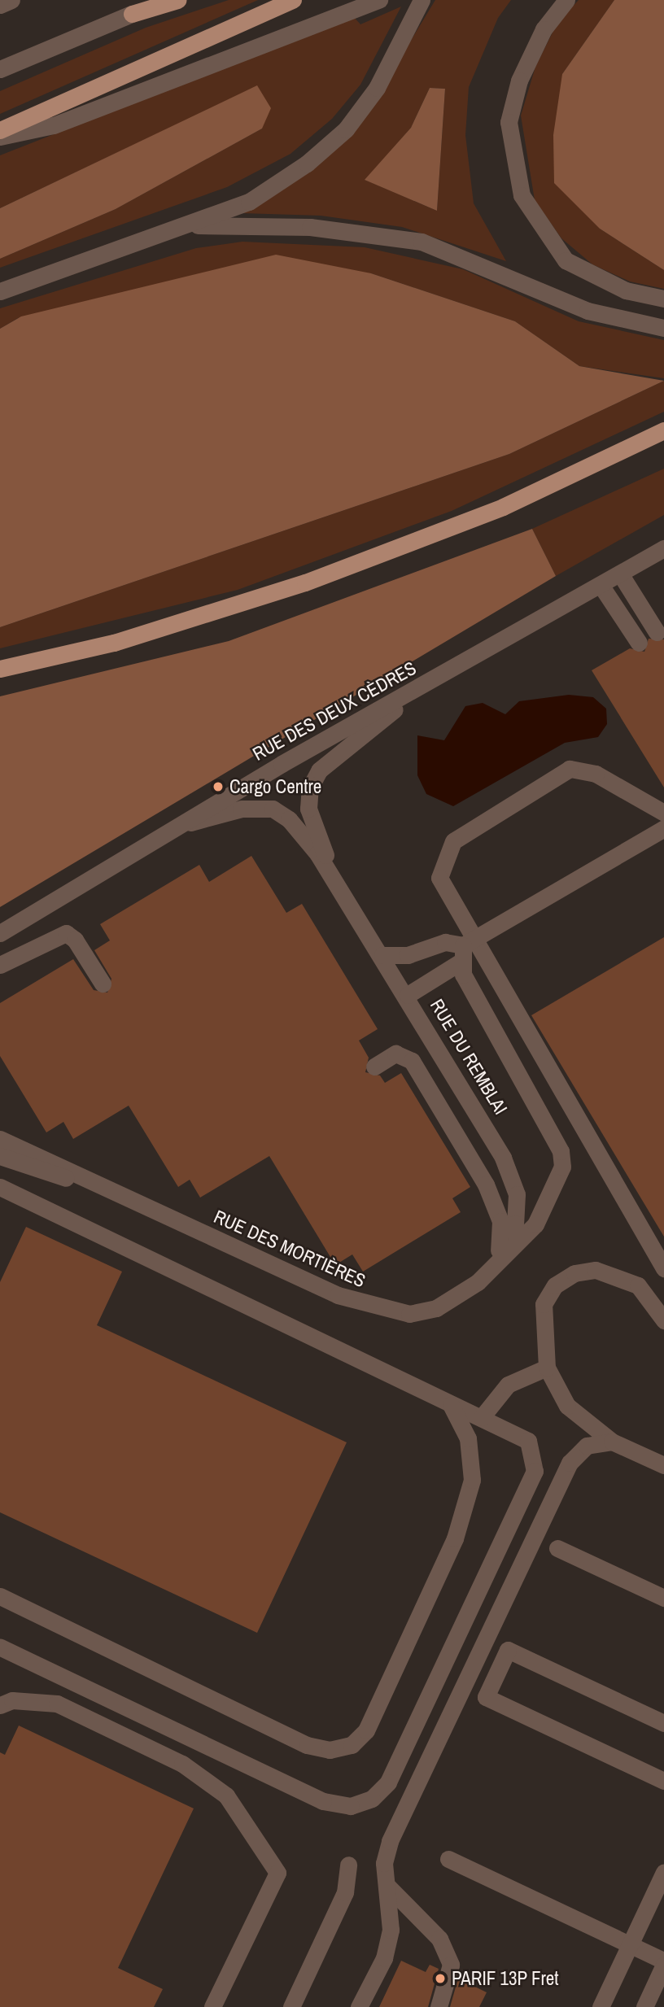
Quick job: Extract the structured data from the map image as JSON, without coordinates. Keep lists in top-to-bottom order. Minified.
{"streets":{"street":["RUE DES DEUX CÈDRES","RUE DU REMBLAI","RUE DES MORTIÈRES"]},"crossings":[["RUE DES DEUX CÈDRES","RUE DU REMBLAI"],["RUE DU REMBLAI","RUE DES MORTIÈRES"]],"places":["Cargo Centre","PARIF 13P Fret"]}
